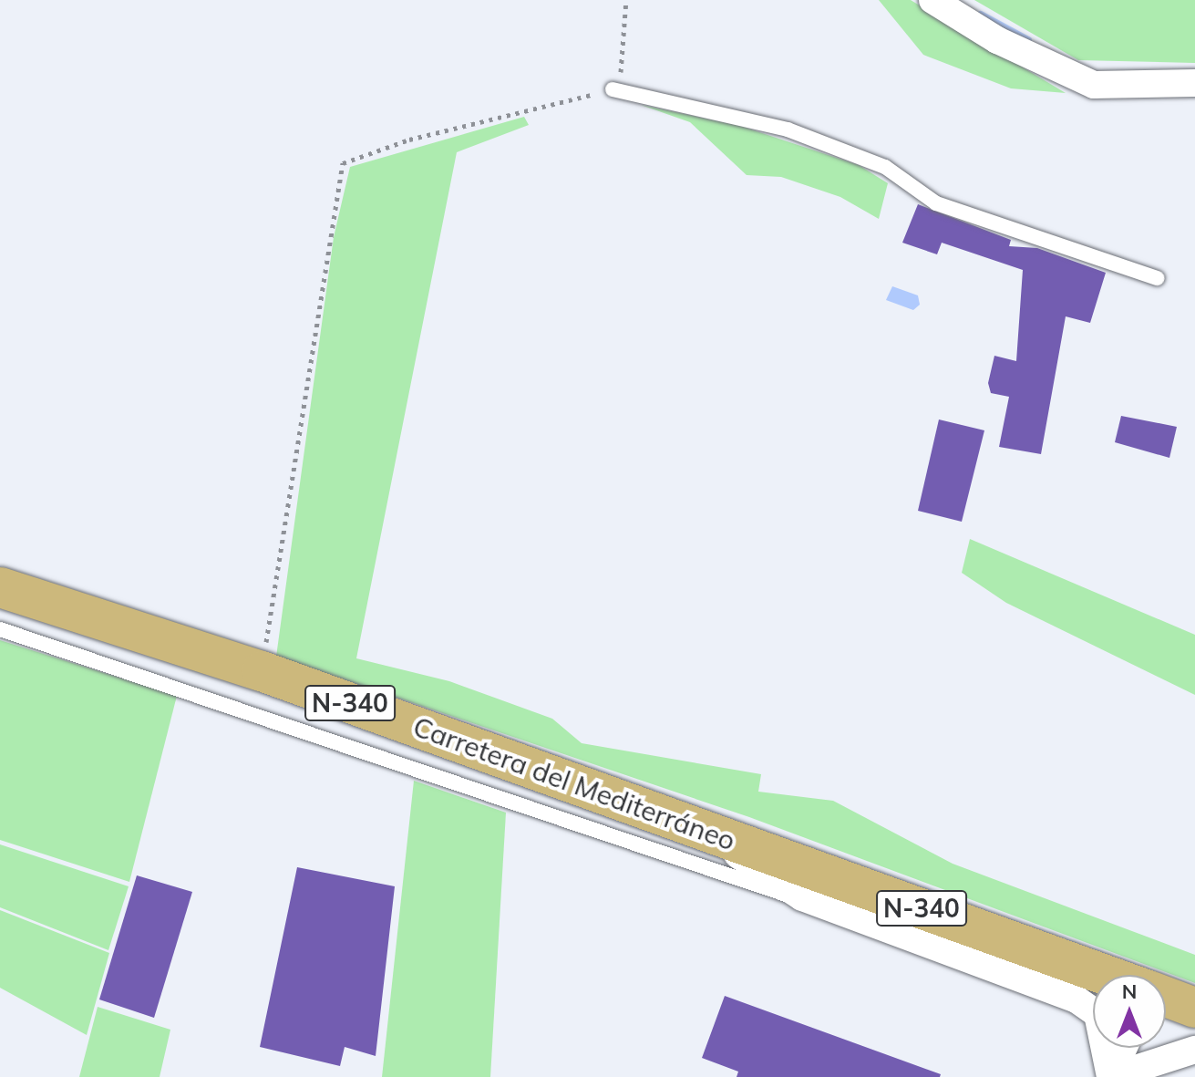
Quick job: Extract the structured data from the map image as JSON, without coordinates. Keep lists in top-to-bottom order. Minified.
{"streets":{"highway":["N-340","Carretera del Mediterráneo"]},"north":"top"}
